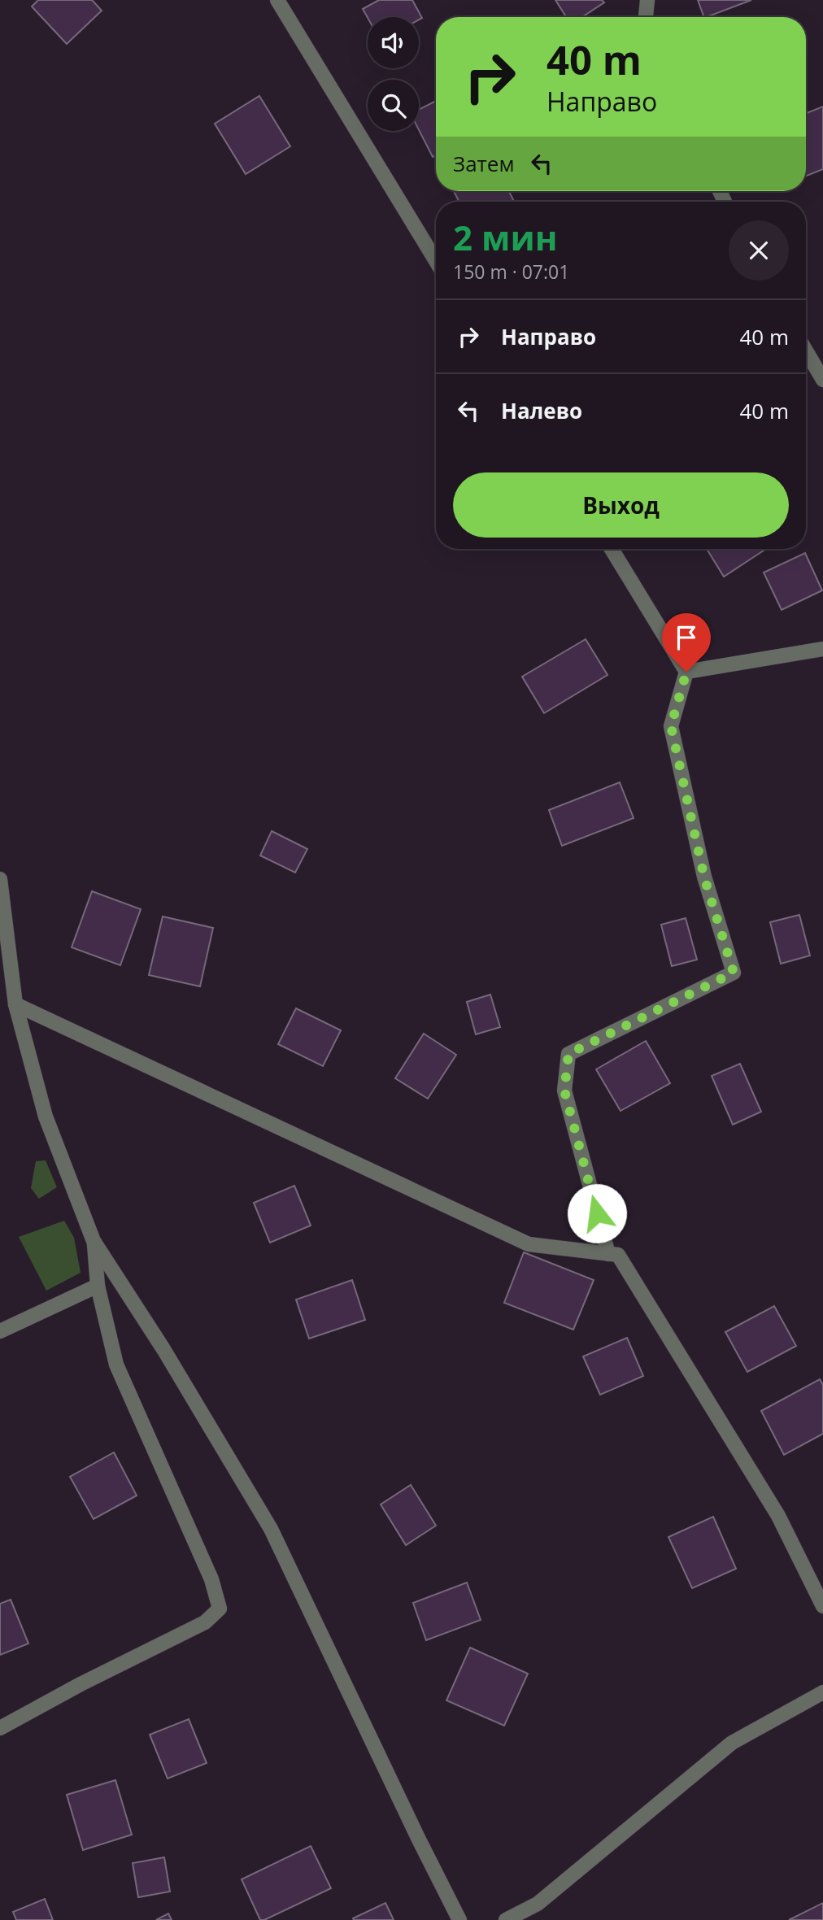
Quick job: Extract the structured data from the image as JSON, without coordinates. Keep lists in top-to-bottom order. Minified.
{"page":{"turn":["40 m","Направо"],"then":"Затем","heading":["2 мин","150 m · 07:01"],"list":[{"name":"Направо","value":"40 m"},{"name":"Налево","value":"40 m"}],"buttons":"Выход"}}
